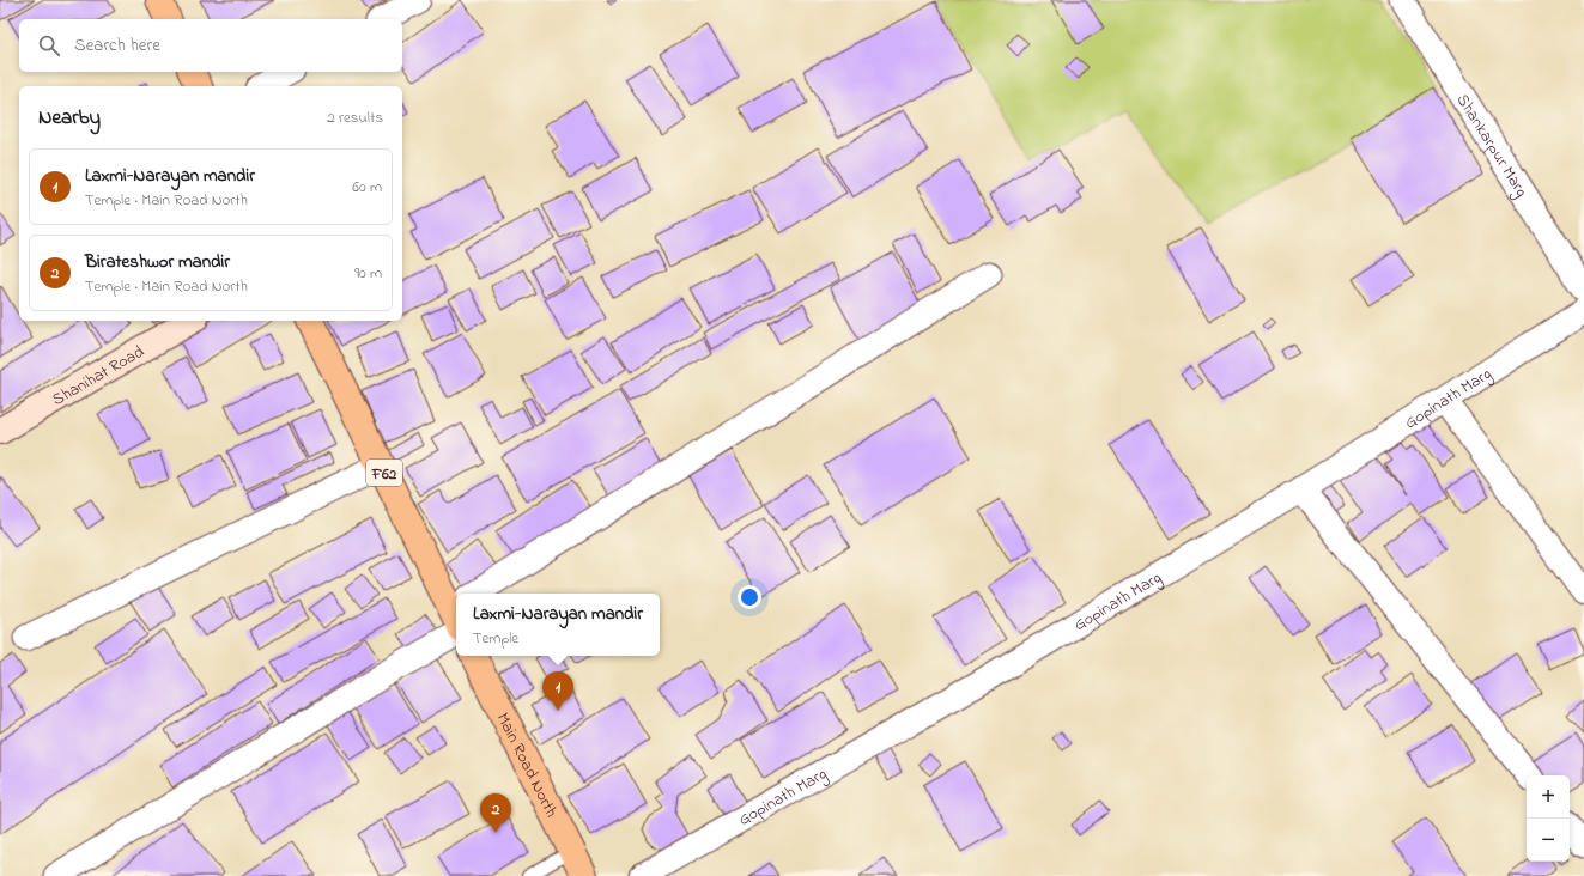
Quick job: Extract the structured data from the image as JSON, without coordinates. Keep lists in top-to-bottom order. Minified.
{"streets":{"main road":["F62","Main Road North"],"street":["Shankarpur Marg","Shanihat Road","Gopinath Marg"]},"page":{"search":"Search here","heading":["Nearby","2 results"],"list":[{"mark":"1","name":"Laxmi-Narayan mandir","note":"Temple · Main Road North","value":"60 m"},{"mark":"2","name":"Birateshwor mandir","note":"Temple · Main Road North","value":"90 m"}],"popup":["Laxmi-Narayan mandir","Temple"],"pins":["1","2"],"map_buttons":["+","−"]}}
